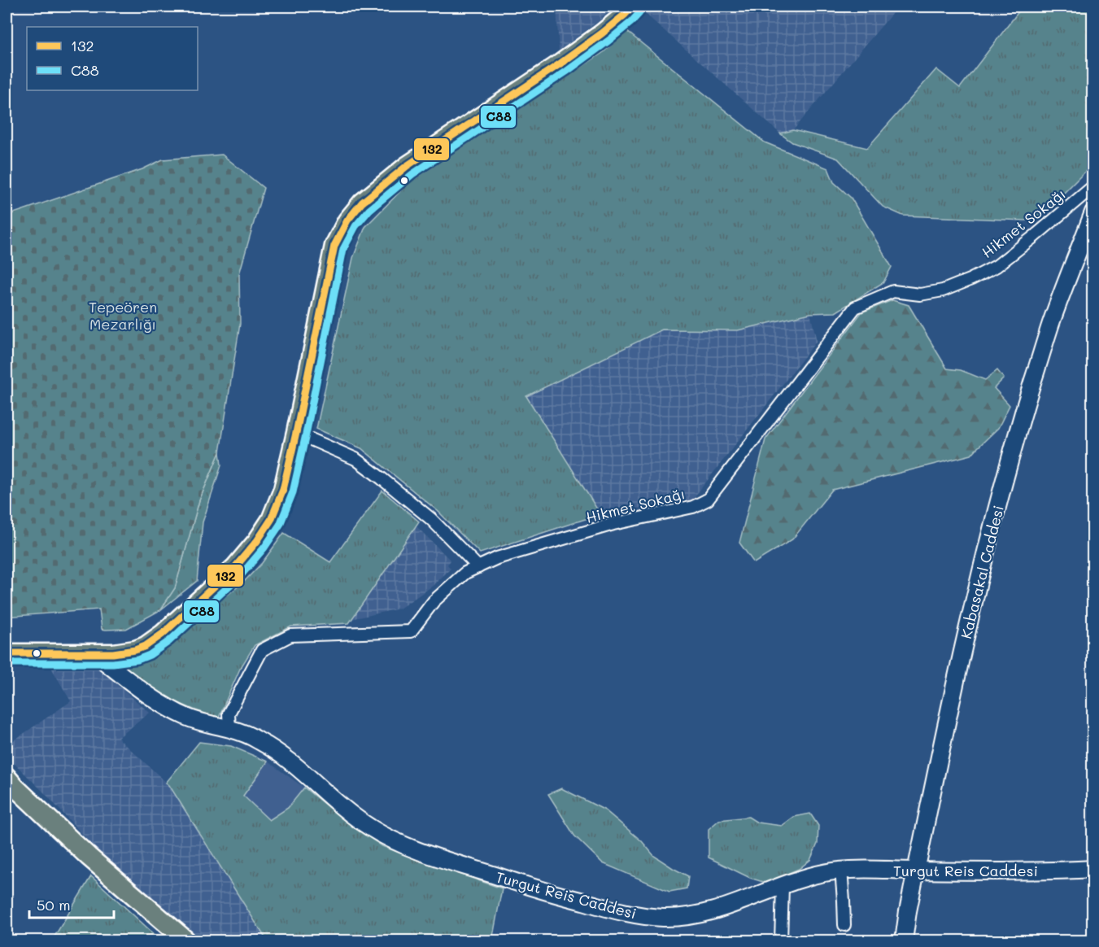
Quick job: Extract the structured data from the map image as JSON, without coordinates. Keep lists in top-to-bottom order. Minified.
{"streets":{"street":["Hikmet Sokağı","Kabasakal Caddesi","Turgut Reis Caddesi"]},"crossings":[["Hikmet Sokağı","Turgut Reis Caddesi"],["Kabasakal Caddesi","Turgut Reis Caddesi"]],"parks":["Tepeören Mezarlığı"],"lines":["transit line 132","transit line C88"],"legend":["132","C88"],"scale_bar":"50 m"}
